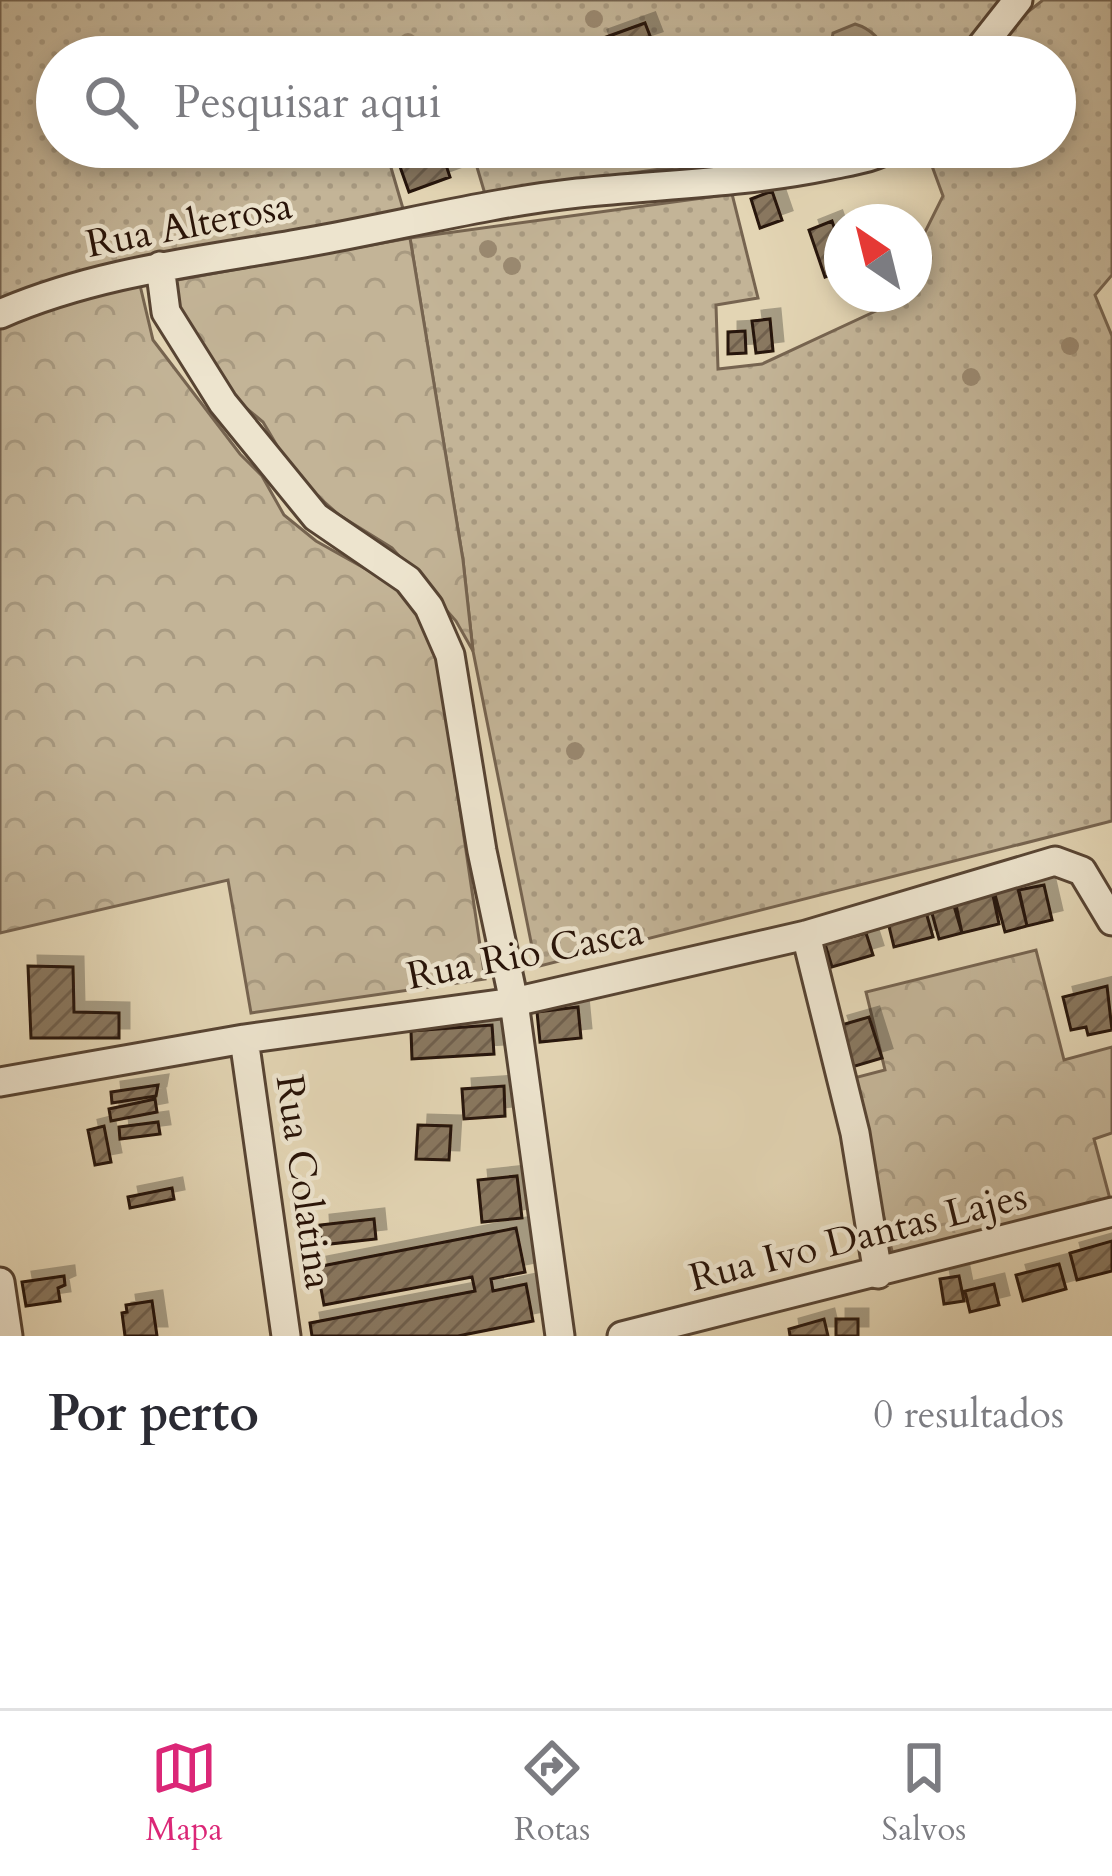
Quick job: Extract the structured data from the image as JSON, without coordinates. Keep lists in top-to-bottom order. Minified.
{"streets":{"street":["Rua Alterosa","Rua Rio Casca","Rua Colatina","Rua Ivo Dantas Lajes"]},"crossings":[["Rua Rio Casca","Rua Colatina"]],"north":"top left","page":{"search":"Pesquisar aqui","heading":["Por perto","0 resultados"],"nav":["Mapa","Rotas","Salvos"]}}
